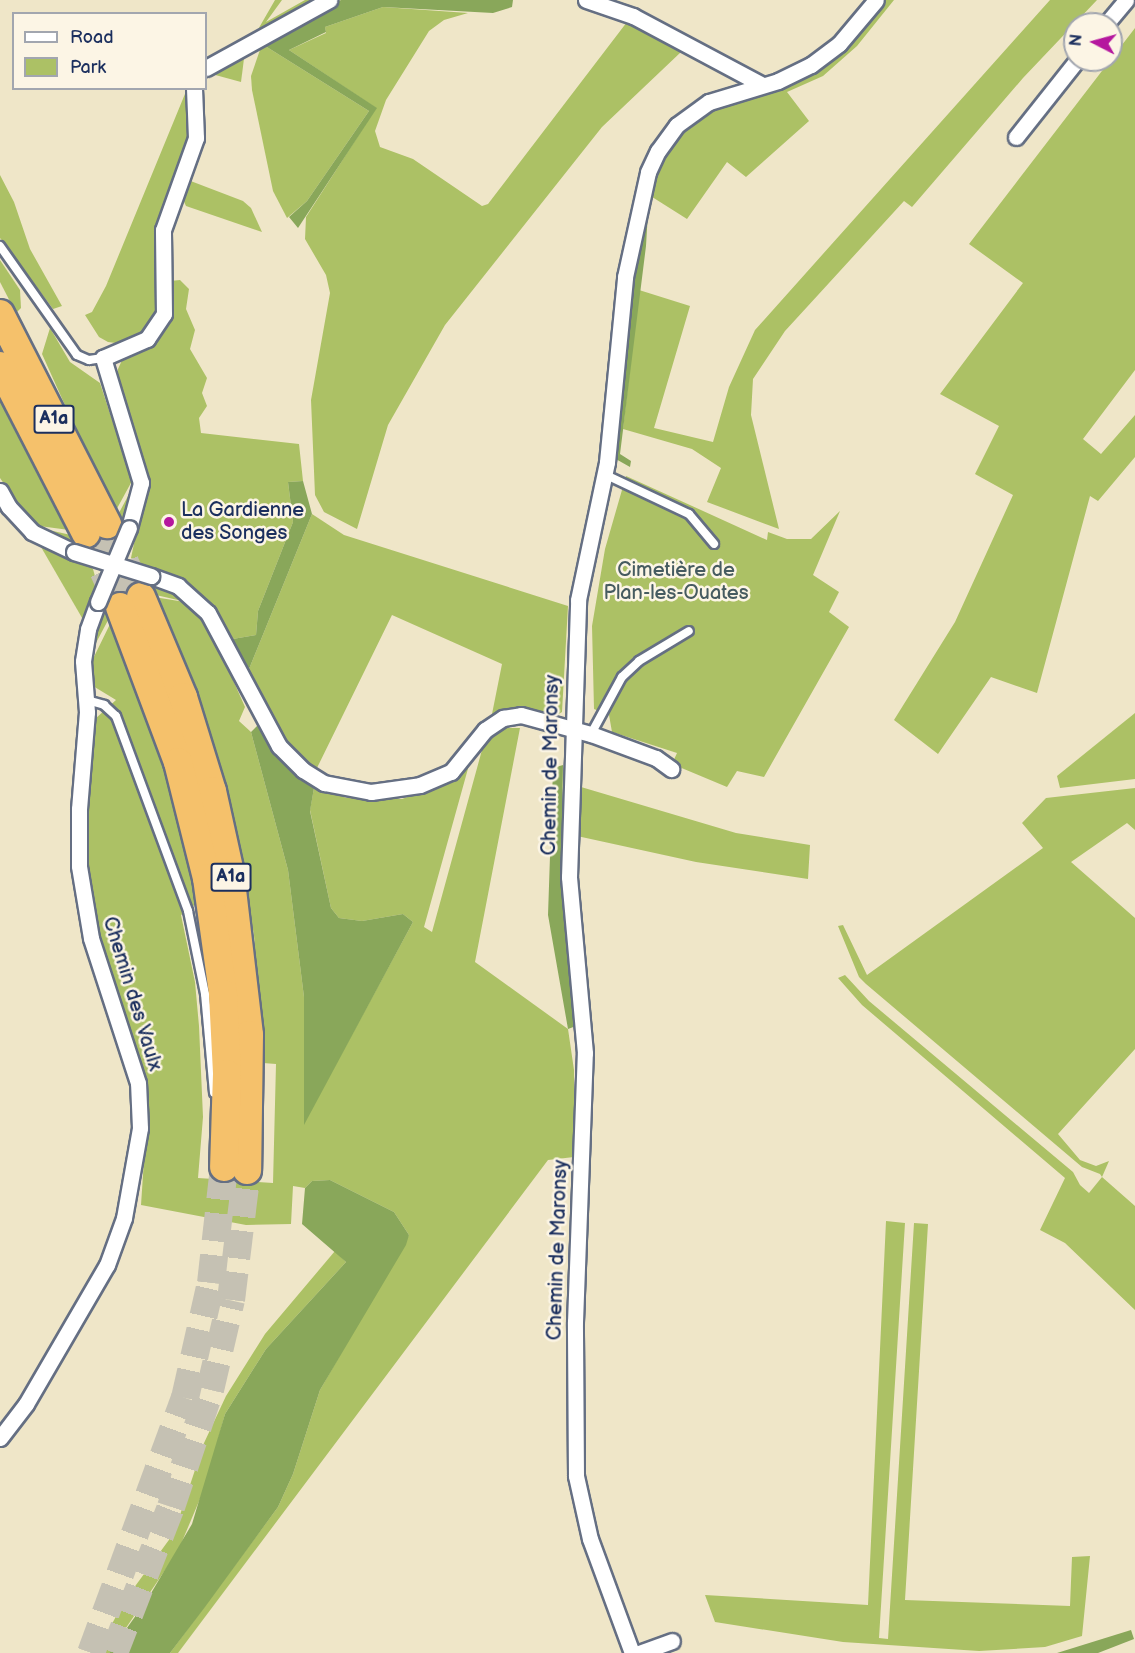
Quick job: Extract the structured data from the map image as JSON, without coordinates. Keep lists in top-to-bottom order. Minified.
{"streets":{"highway":["A1a"],"street":["Chemin de Maronsy","Chemin des Vaulx"]},"crossings":[["A1a","Chemin des Vaulx"]],"parks":["Cimetière de Plan-les-Ouates"],"places":["La Gardienne des Songes"],"legend":["Road","Park"],"north":"left"}
